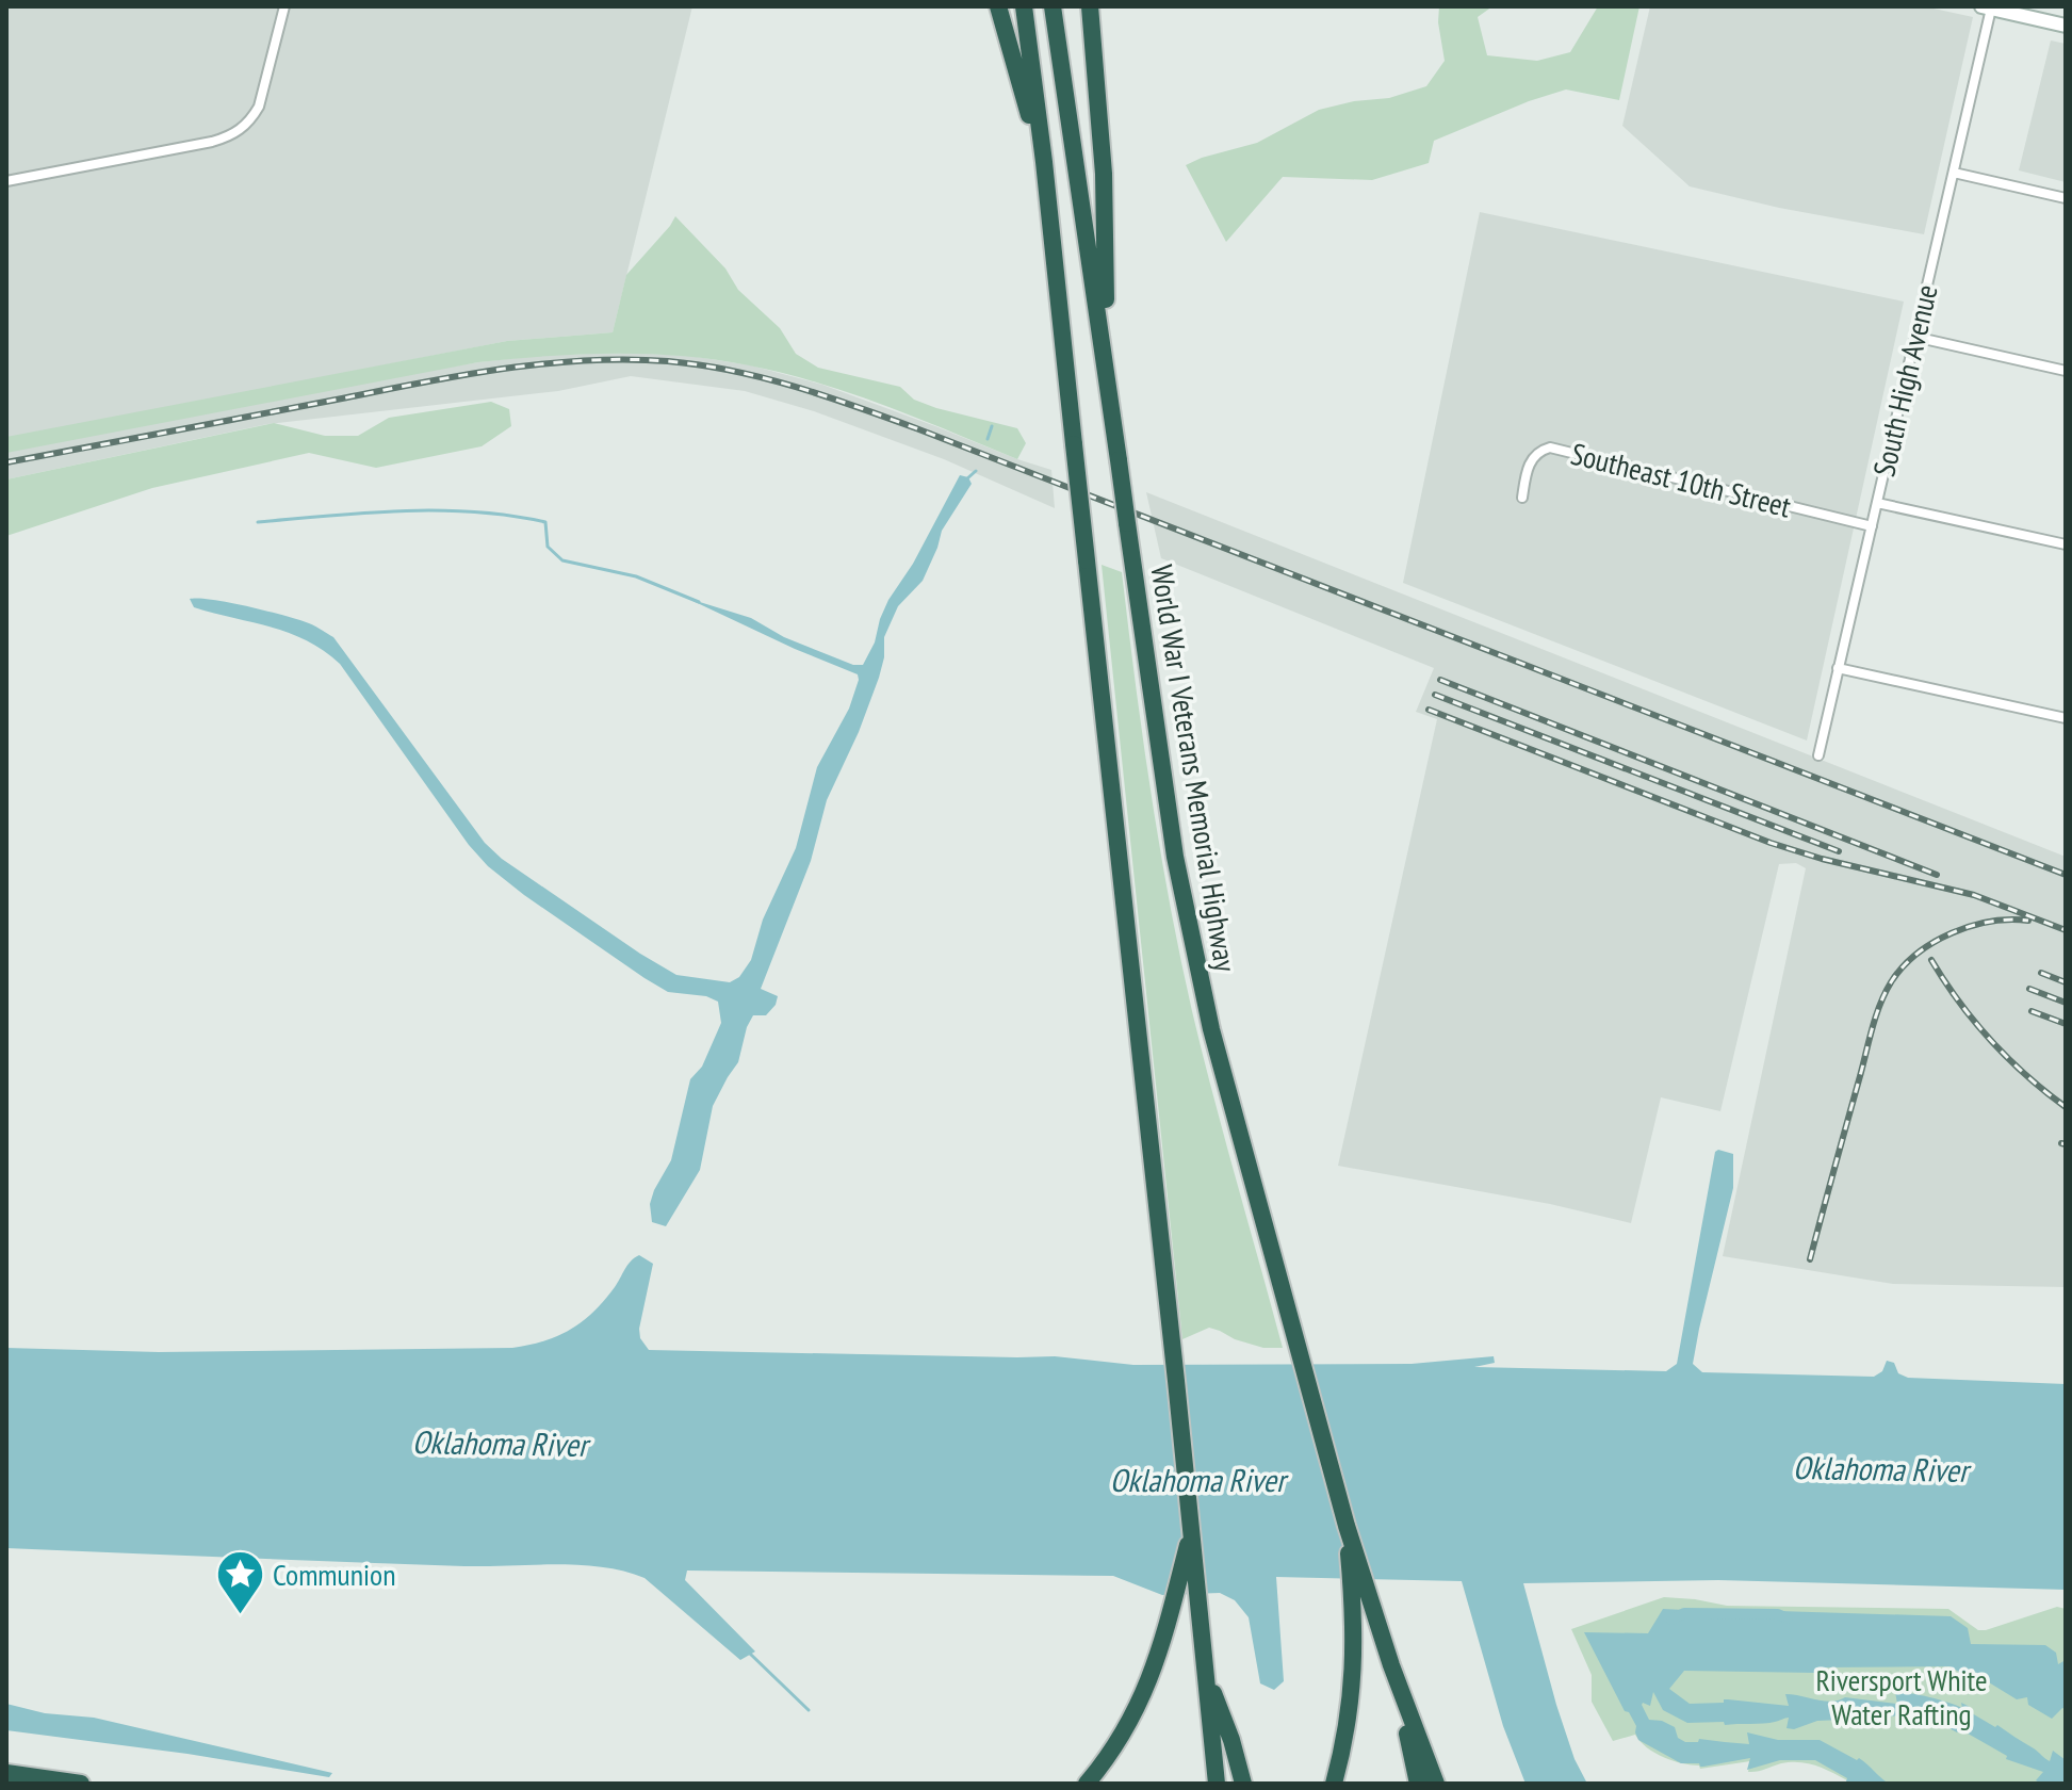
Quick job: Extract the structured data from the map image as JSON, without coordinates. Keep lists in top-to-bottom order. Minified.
{"streets":{"highway":["World War I Veterans Memorial Highway"],"street":["South High Avenue","Southeast 10th Street"]},"crossings":[["South High Avenue","Southeast 10th Street"]],"water":["Oklahoma River"],"parks":["Riversport White Water Rafting"],"places":{"place":["Communion"]}}
